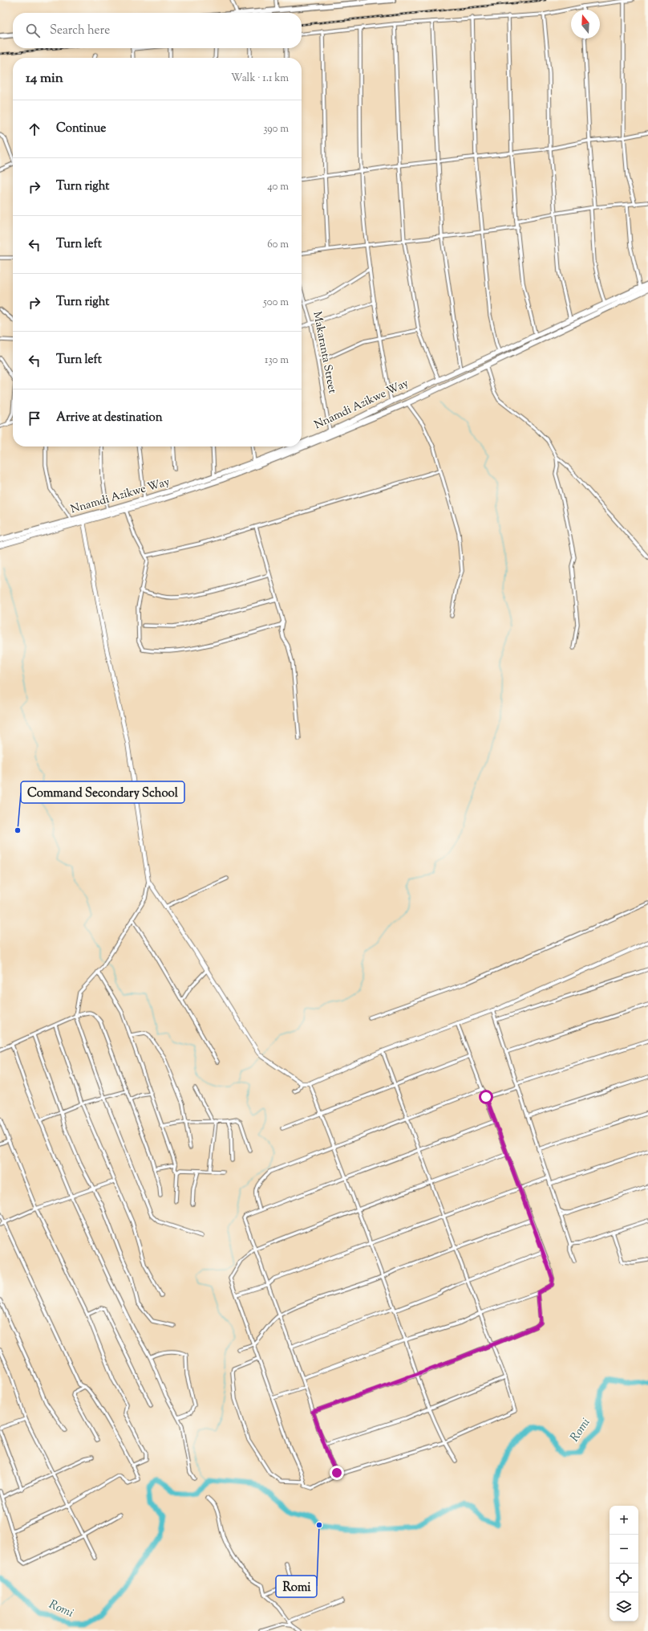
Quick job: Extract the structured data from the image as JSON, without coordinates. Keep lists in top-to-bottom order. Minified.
{"streets":{"highway":["Nnamdi Azikwe Way"],"street":["Makaranta Street"]},"crossings":[["Makaranta Street","Nnamdi Azikwe Way"]],"water":["Romi"],"places":["Command Secondary School","Romi"],"north":"top","page":{"search":"Search here","heading":["14 min","Walk · 1.1 km"],"list":[["Continue","390 m"],["Turn right","40 m"],["Turn left","60 m"],["Turn right","500 m"],["Turn left","130 m"],"Arrive at destination"],"map_buttons":["+","−"]}}
